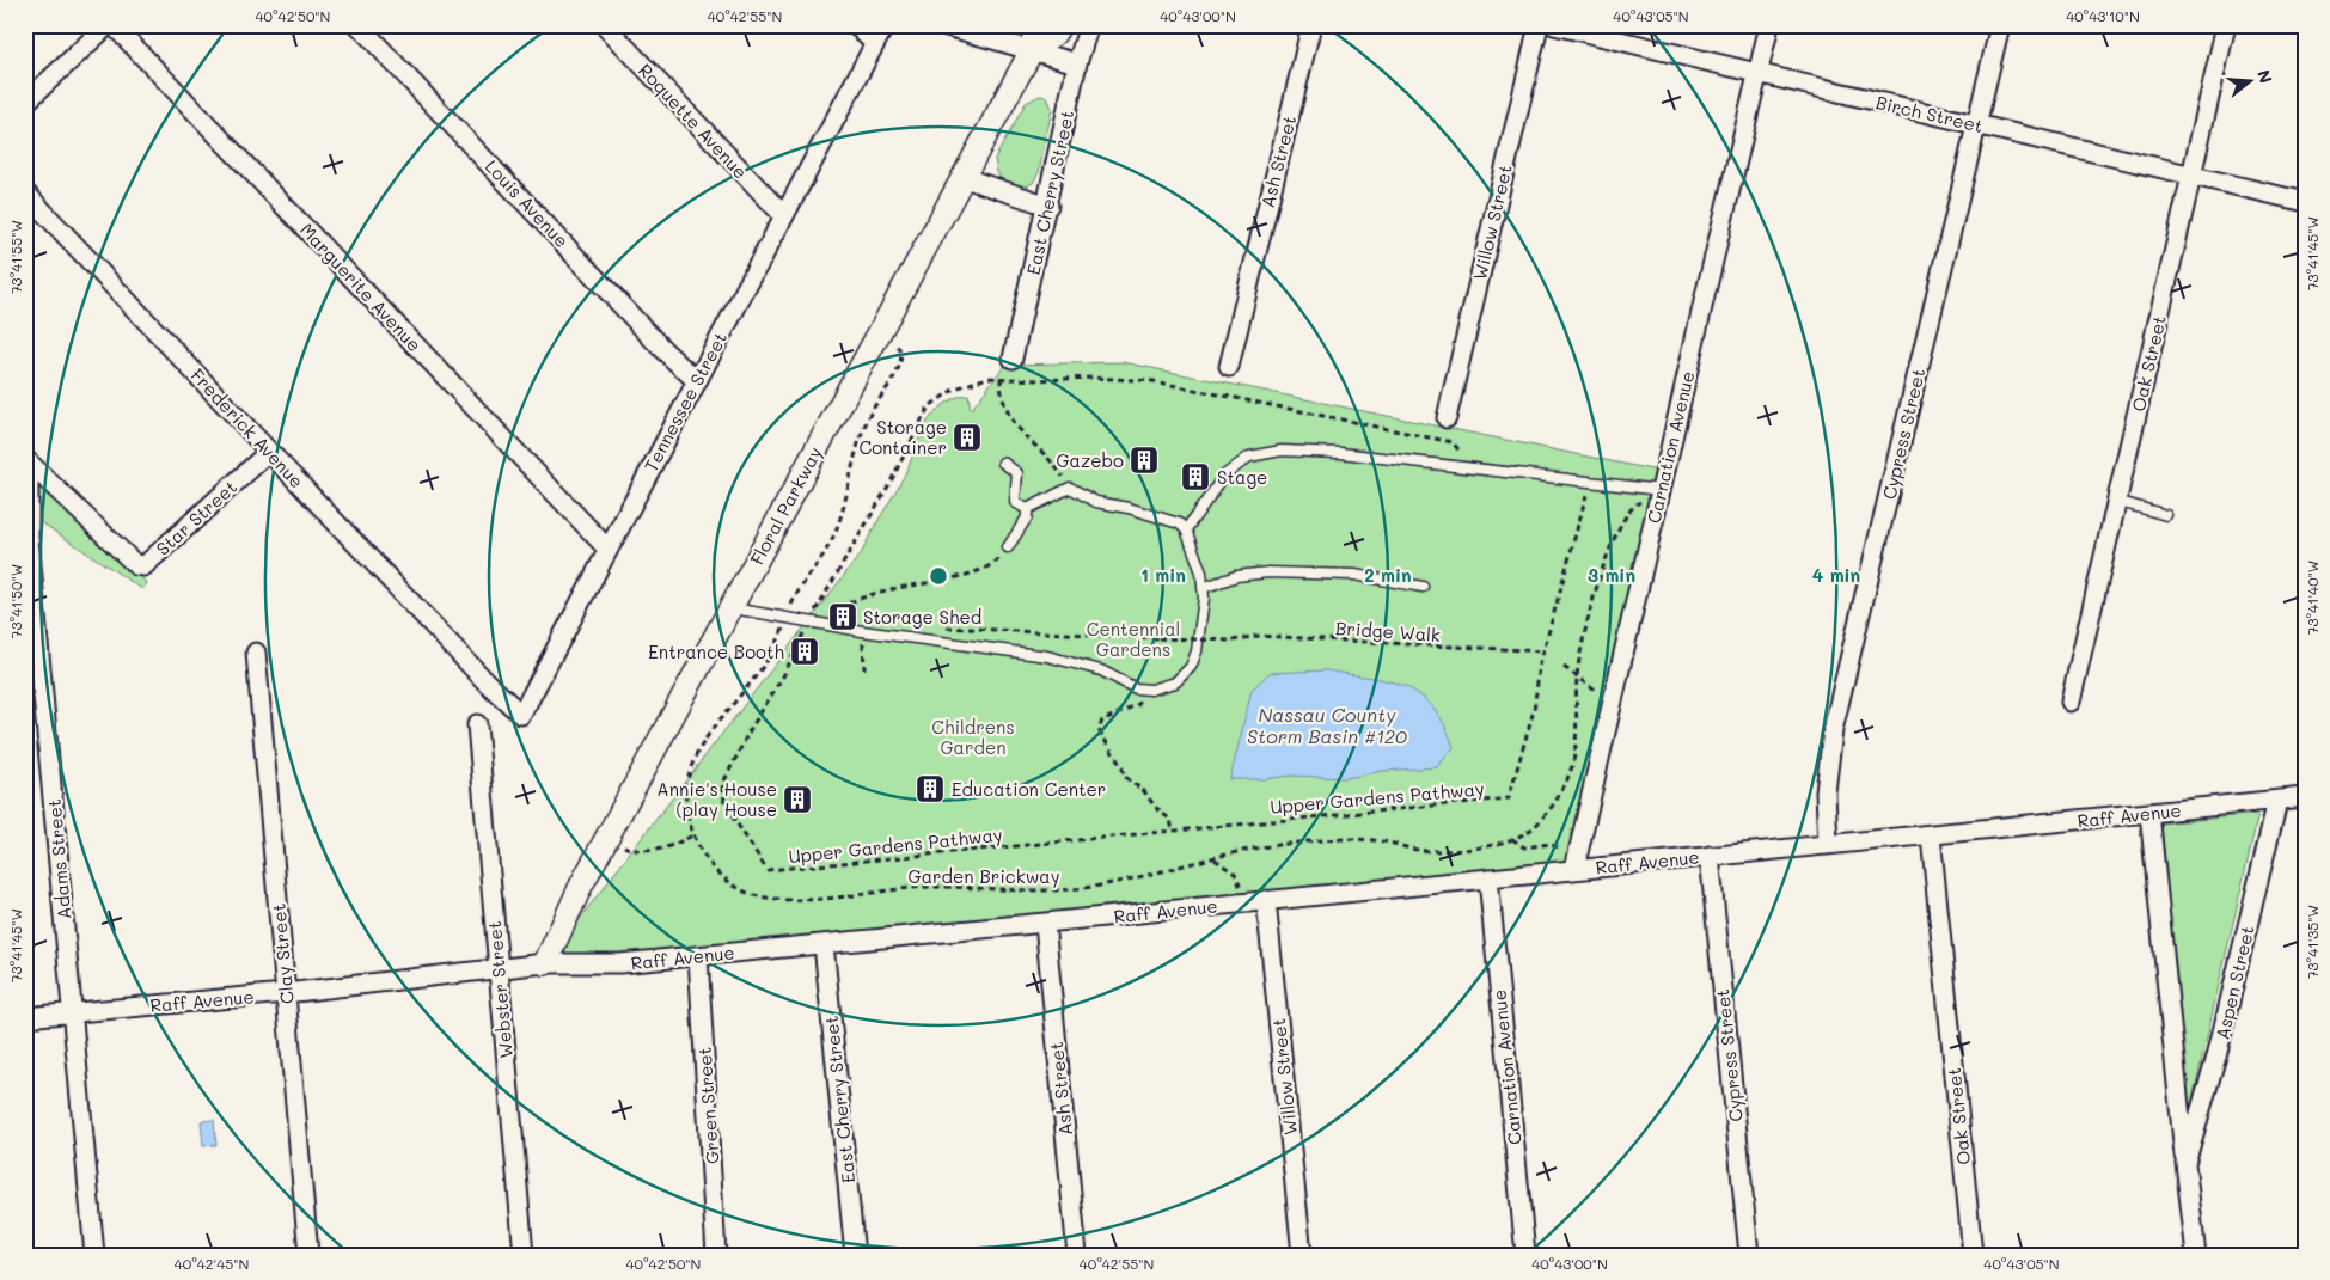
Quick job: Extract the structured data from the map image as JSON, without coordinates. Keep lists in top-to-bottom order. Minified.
{"streets":{"street":["Birch Street","Roquette Avenue","Ash Street","East Cherry Street","Louis Avenue","Willow Street","Marguerite Avenue","Oak Street","Tennessee Street","Frederick Avenue","Cypress Street","Carnation Avenue","Floral Parkway","Star Street","Raff Avenue","Adams Street","Clay Street","Aspen Street","Webster Street","Green Street"],"path":["Bridge Walk","Upper Gardens Pathway","Garden Brickway"]},"crossings":[["Birch Street","Oak Street"],["Birch Street","Cypress Street"],["Birch Street","Carnation Avenue"],["Roquette Avenue","Tennessee Street"],["Ash Street","Raff Avenue"],["East Cherry Street","Raff Avenue"],["Louis Avenue","Tennessee Street"],["Willow Street","Raff Avenue"],["Marguerite Avenue","Tennessee Street"],["Oak Street","Raff Avenue"],["Tennessee Street","Frederick Avenue"],["Frederick Avenue","Star Street"],["Cypress Street","Raff Avenue"],["Carnation Avenue","Raff Avenue"],["Carnation Avenue","Garden Brickway"],["Floral Parkway","Raff Avenue"],["Floral Parkway","Garden Brickway"],["Star Street","Adams Street"],["Bridge Walk","Upper Gardens Pathway"],["Raff Avenue","Adams Street"],["Raff Avenue","Clay Street"],["Raff Avenue","Aspen Street"],["Raff Avenue","Webster Street"],["Raff Avenue","Green Street"]],"water":["Nassau County Storm Basin #120"],"parks":["Centennial Gardens","Childrens Garden"],"places":{"building":["Storage Container","Gazebo","Stage","Storage Shed","Entrance Booth","Education Center","Annie's House (play House"]},"north":"right","coordinates":["40°42'50\"N","40°42'55\"N","40°43'00\"N","40°43'05\"N","40°43'10\"N","73°41'45\"W","73°41'55\"W","73°41'40\"W","73°41'50\"W","73°41'35\"W","40°42'45\"N"],"rings":["1 min","2 min","3 min","4 min"]}
